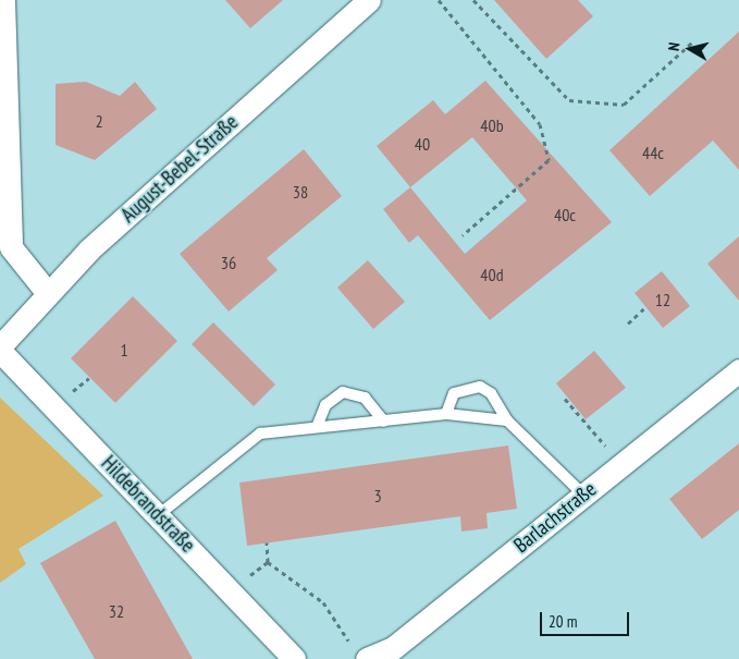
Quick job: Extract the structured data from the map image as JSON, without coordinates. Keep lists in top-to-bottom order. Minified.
{"streets":{"street":["August-Bebel-Straße","Hildebrandstraße","Barlachstraße"]},"house_numbers":["2","40b","40","44c","38","40c","36","40d","12","1","3","32"],"scale_bar":"20 m","north":"left"}
